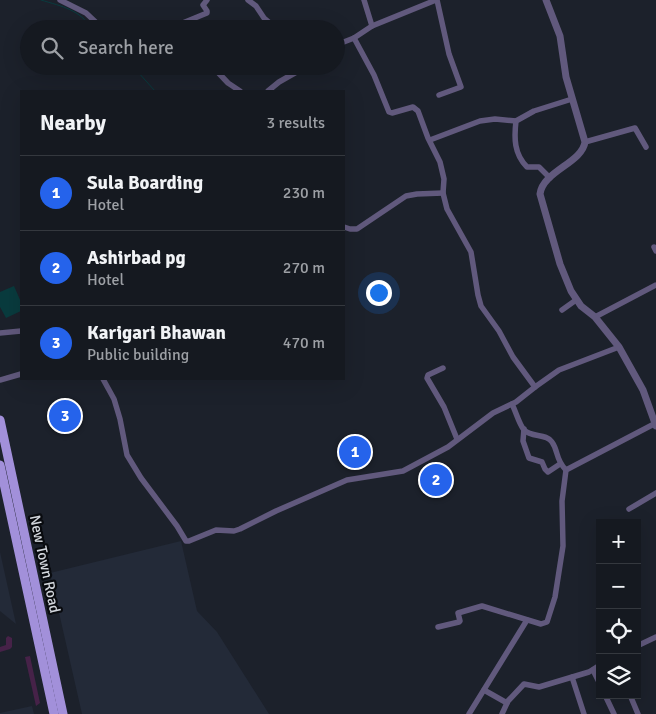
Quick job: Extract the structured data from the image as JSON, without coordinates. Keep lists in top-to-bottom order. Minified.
{"streets":{"main road":["New Town Road"]},"page":{"search":"Search here","heading":["Nearby","3 results"],"list":[{"mark":"1","name":"Sula Boarding","note":"Hotel","value":"230 m"},{"mark":"2","name":"Ashirbad pg","note":"Hotel","value":"270 m"},{"mark":"3","name":"Karigari Bhawan","note":"Public building","value":"470 m"}],"pins":["3","1","2"],"map_buttons":["+","−"]}}
